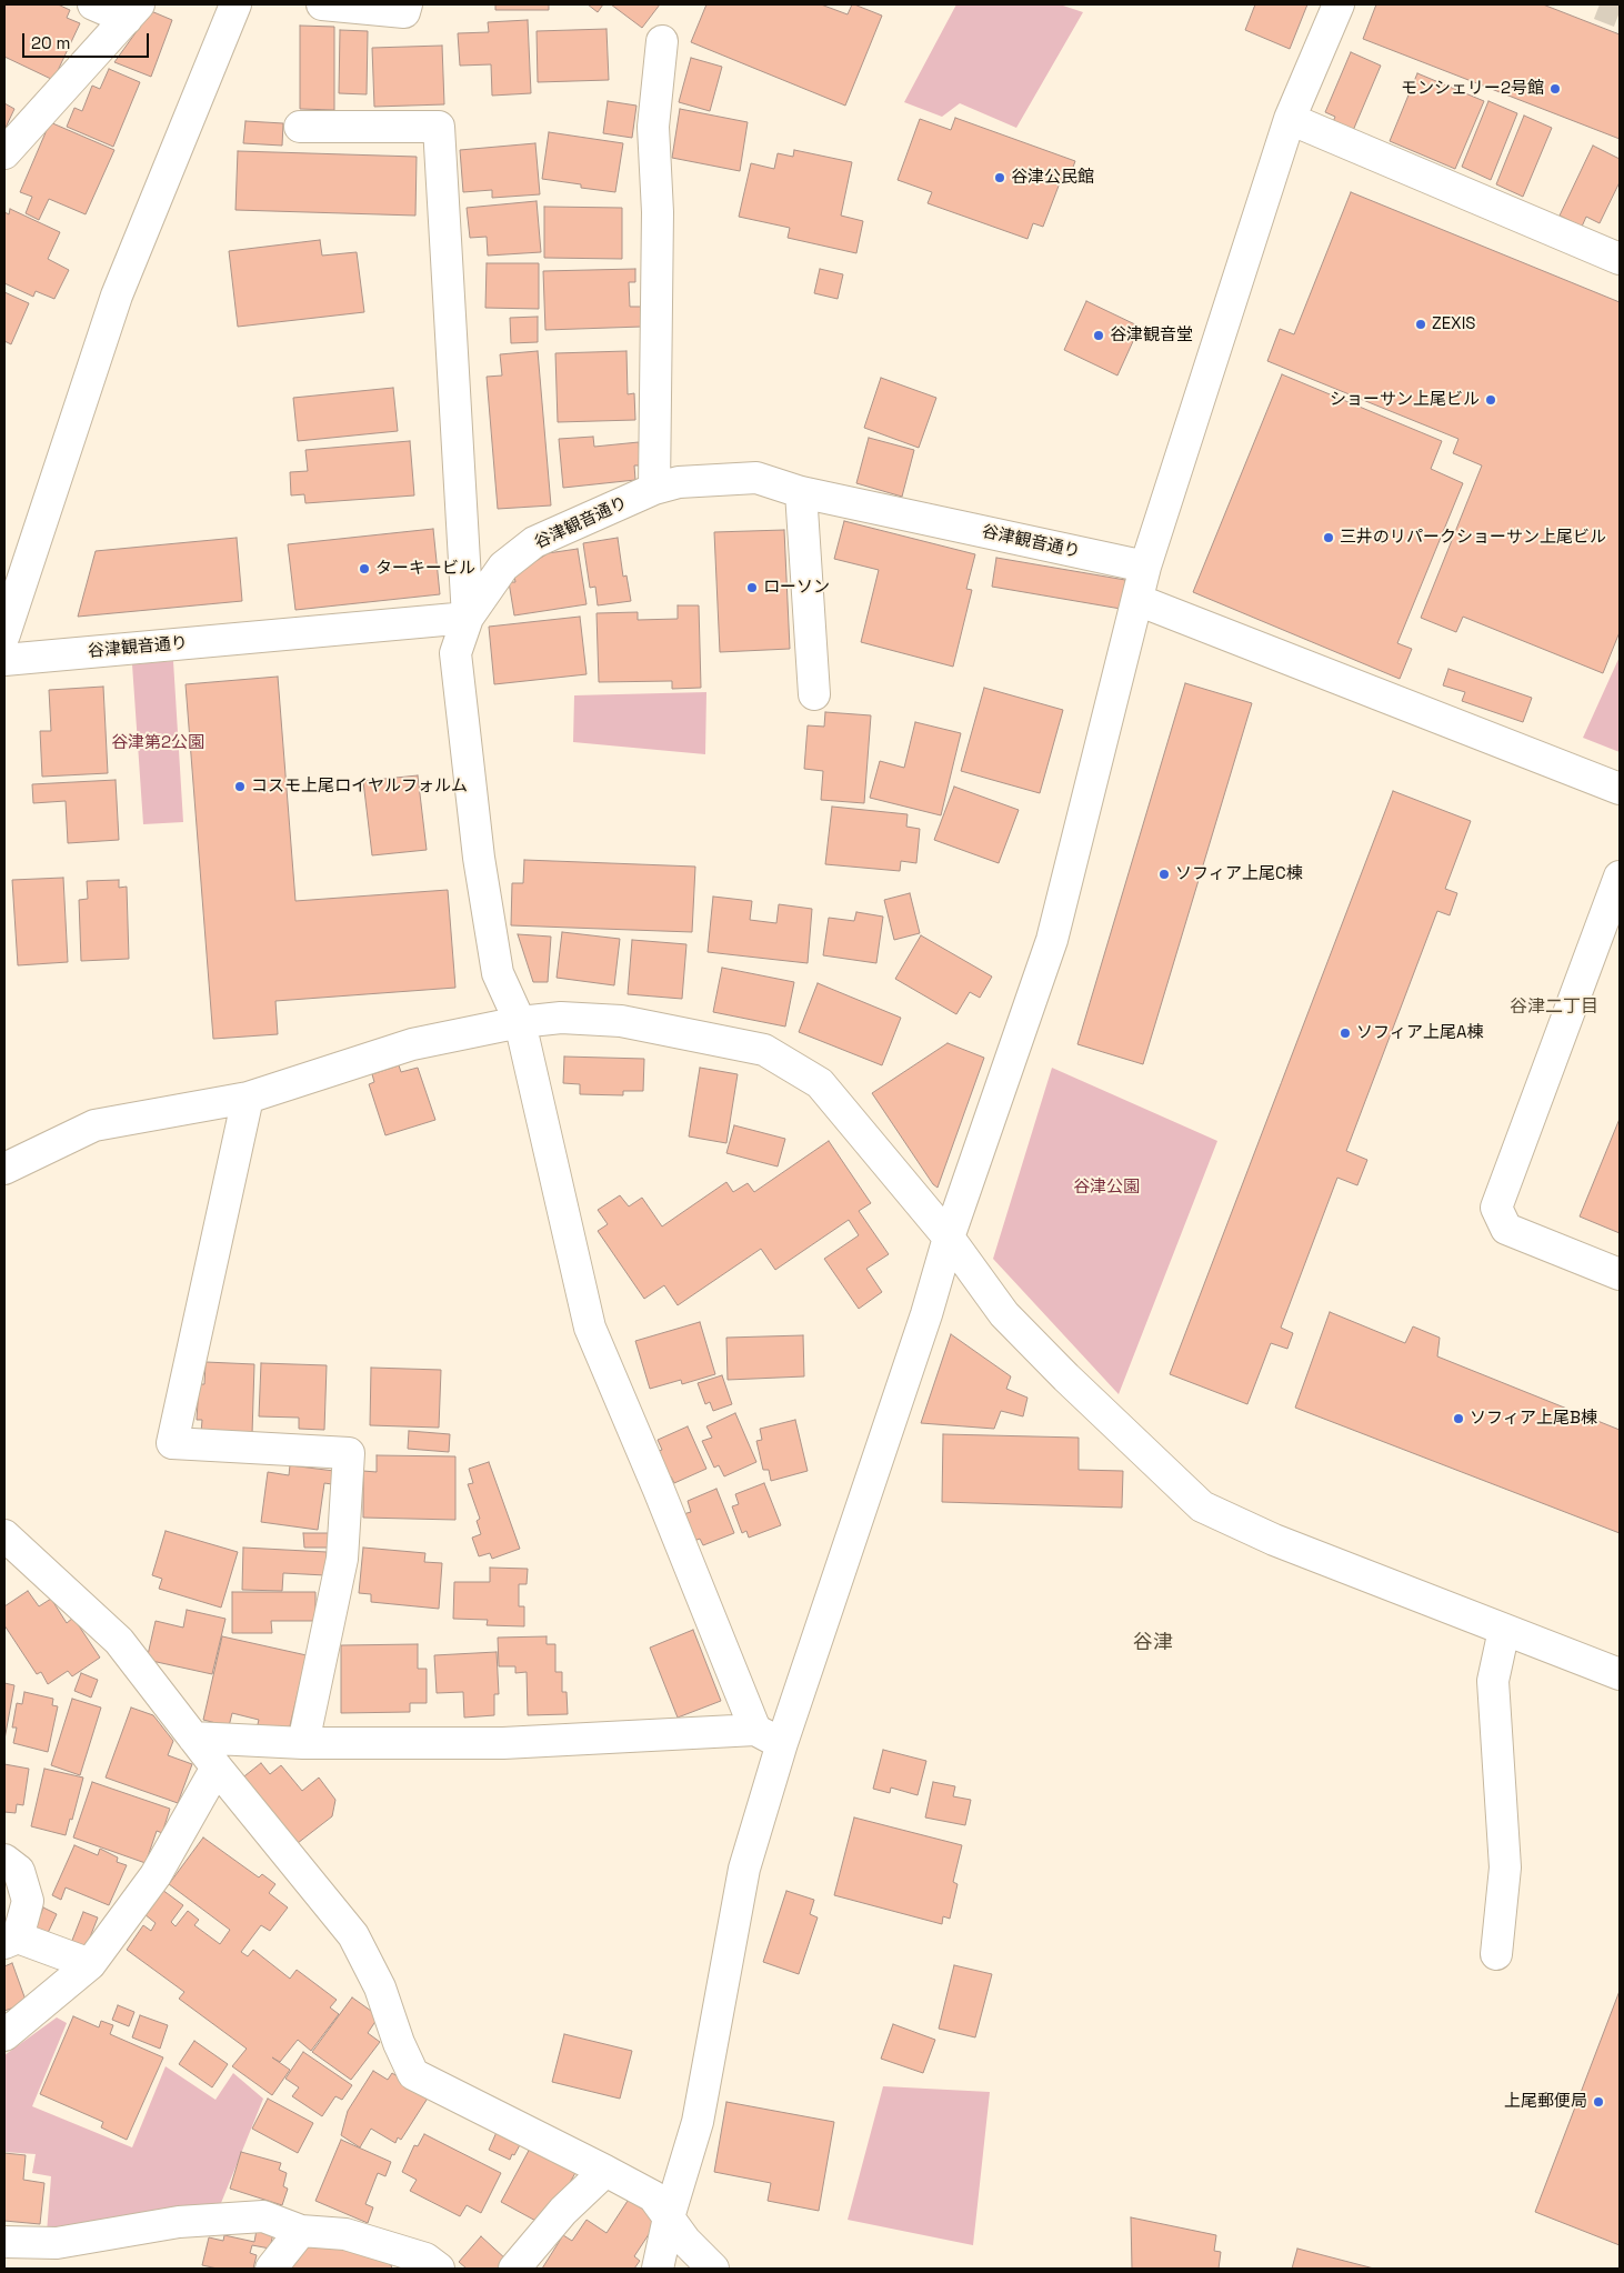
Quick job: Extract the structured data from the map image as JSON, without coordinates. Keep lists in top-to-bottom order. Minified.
{"streets":{"street":["谷津観音通り"]},"districts":["谷津二丁目","谷津"],"parks":["谷津第2公園","谷津公園"],"places":["モンシェリー2号館","谷津公民館","ZEXIS","谷津観音堂","ショーサン上尾ビル","三井のリパークショーサン上尾ビル","ターキービル","ローソン","コスモ上尾ロイヤルフォルム","ソフィア上尾C棟","ソフィア上尾A棟","ソフィア上尾B棟","上尾郵便局"],"scale_bar":"20 m"}
